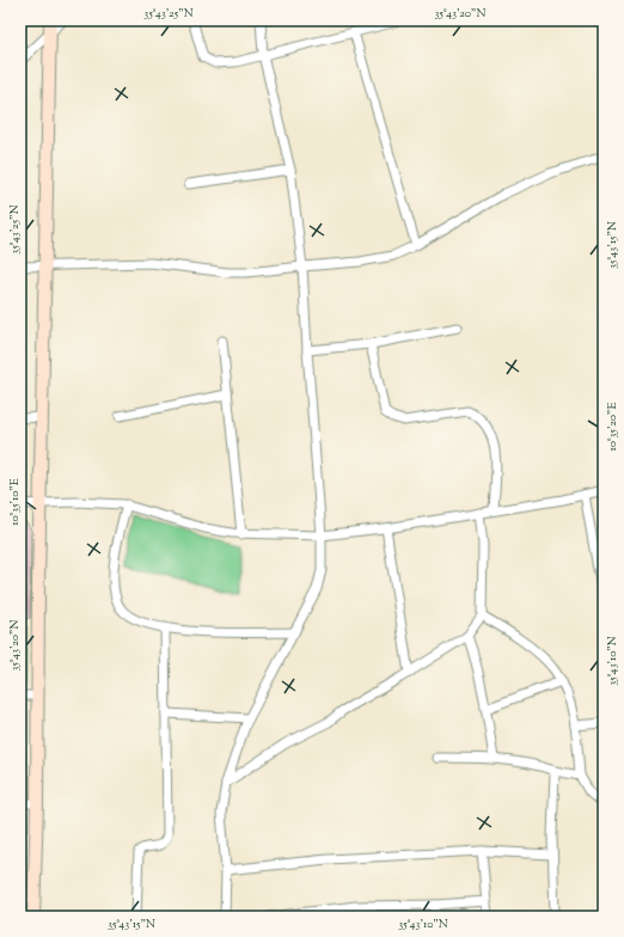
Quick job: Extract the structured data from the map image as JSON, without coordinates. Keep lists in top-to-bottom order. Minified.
{"coordinates":["35°43'25\"N","35°43'20\"N","35°43'15\"N","10°35'20\"E","10°35'10\"E","35°43'10\"N"]}
